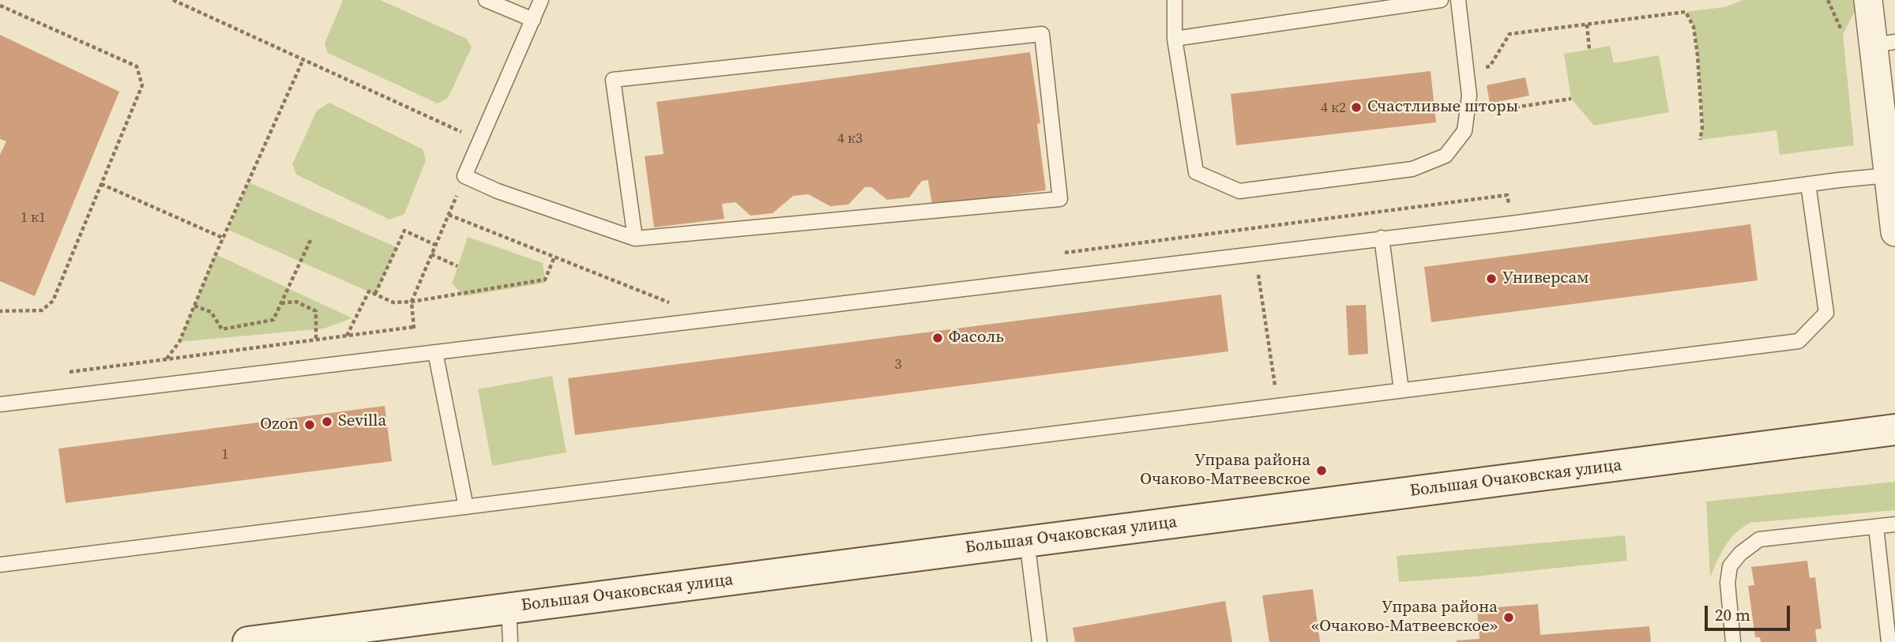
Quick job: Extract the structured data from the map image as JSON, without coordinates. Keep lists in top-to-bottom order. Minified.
{"streets":{"street":["Большая Очаковская улица"]},"places":["Счастливые шторы","Универсам","Фасоль","Sevilla","Ozon","Управа района Очаково-Матвеевское","Управа района «Очаково-Матвеевское»"],"house_numbers":["4 к2","4 к3","1 к1","3","1"],"scale_bar":"20 m"}
